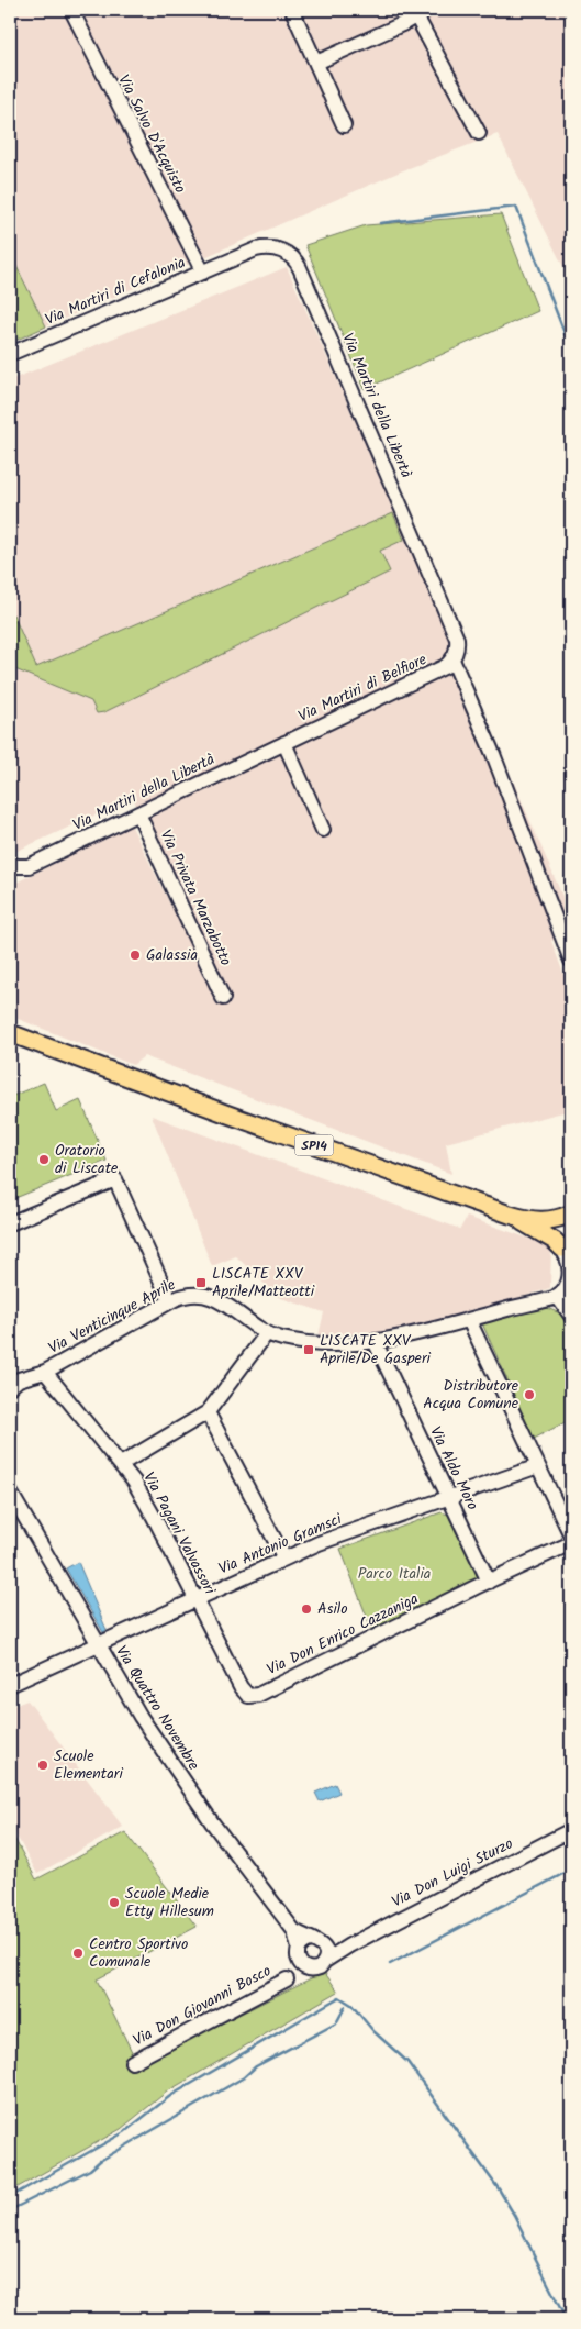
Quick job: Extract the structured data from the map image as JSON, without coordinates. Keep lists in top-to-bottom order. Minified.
{"streets":{"main road":["SP14"],"street":["Via Salvo D'Acquisto","Via Martiri di Cefalonia","Via Martiri della Libertà","Via Martiri di Belfiore","Via Privata Marzabotto","Via Venticinque Aprile","Via Aldo Moro","Via Pagani Valvassori","Via Antonio Gramsci","Via Don Enrico Cazzaniga","Via Quattro Novembre","Via Don Luigi Sturzo","Via Don Giovanni Bosco"]},"crossings":[["Via Salvo D'Acquisto","Via Martiri di Cefalonia"],["Via Salvo D'Acquisto","Via Martiri della Libertà"],["Via Martiri di Cefalonia","Via Martiri della Libertà"],["Via Martiri della Libertà","Via Martiri di Belfiore"],["Via Martiri della Libertà","Via Privata Marzabotto"],["Via Venticinque Aprile","Via Aldo Moro"],["Via Venticinque Aprile","Via Pagani Valvassori"],["Via Aldo Moro","Via Antonio Gramsci"],["Via Aldo Moro","Via Don Enrico Cazzaniga"],["Via Pagani Valvassori","Via Antonio Gramsci"],["Via Pagani Valvassori","Via Don Enrico Cazzaniga"],["Via Antonio Gramsci","Via Quattro Novembre"],["Via Quattro Novembre","Via Don Luigi Sturzo"],["Via Quattro Novembre","Via Don Giovanni Bosco"],["Via Don Luigi Sturzo","Via Don Giovanni Bosco"]],"parks":["Parco Italia"],"places":{"other":["Galassia","Oratorio di Liscate","Distributore Acqua Comune","Asilo","Scuole Elementari","Scuole Medie Etty Hillesum","Centro Sportivo Comunale"],"transit":["LISCATE XXV Aprile/Matteotti","LISCATE XXV Aprile/De Gasperi"]}}
